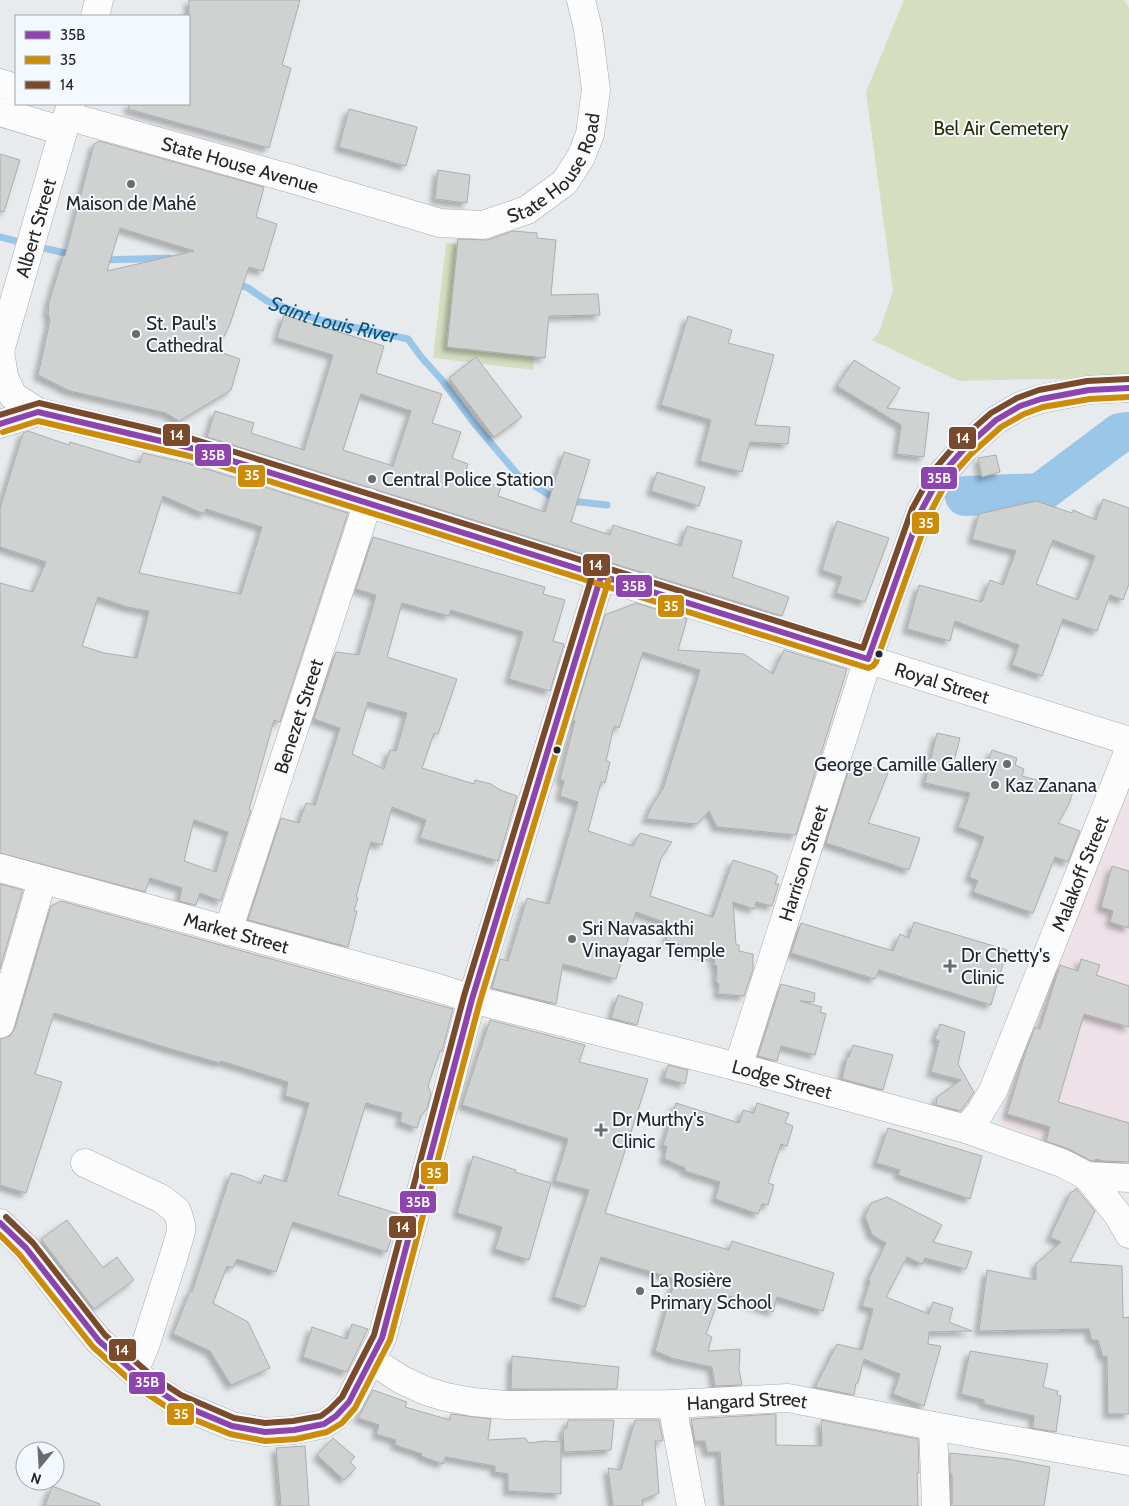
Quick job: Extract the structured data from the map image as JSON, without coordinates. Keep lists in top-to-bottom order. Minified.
{"streets":{"street":["State House Road","State House Avenue","Albert Street","Royal Street","Benezet Street","Harrison Street","Malakoff Street","Market Street","Lodge Street","Hangard Street"]},"crossings":[["State House Road","State House Avenue"],["State House Avenue","Albert Street"],["Albert Street","Royal Street"],["Royal Street","Benezet Street"],["Royal Street","Harrison Street"],["Benezet Street","Market Street"],["Harrison Street","Lodge Street"],["Malakoff Street","Lodge Street"],["Market Street","Lodge Street"]],"water":["Saint Louis River"],"parks":["Bel Air Cemetery"],"places":{"other":["Maison de Mahé","St. Paul's Cathedral","Central Police Station","George Camille Gallery","Kaz Zanana","Sri Navasakthi Vinayagar Temple","La Rosière Primary School"],"health":["Dr Chetty's Clinic","Dr Murthy's Clinic"]},"lines":["transit line 14","transit line 35B","transit line 35"],"legend":["35B","35","14"],"north":"bottom"}
